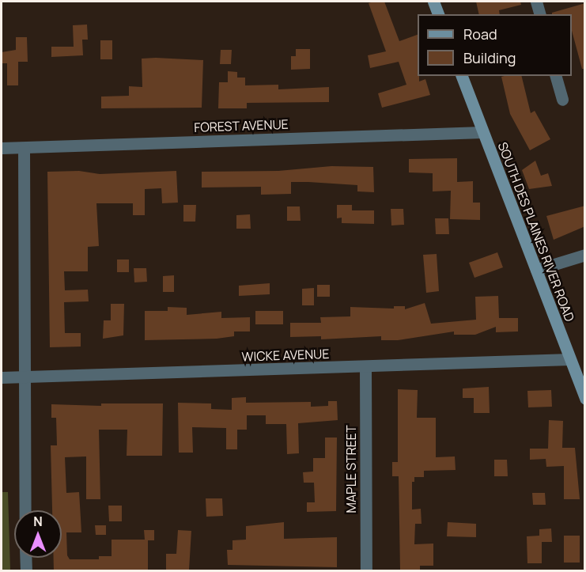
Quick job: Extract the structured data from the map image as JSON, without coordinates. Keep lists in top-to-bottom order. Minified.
{"streets":{"main road":["SOUTH DES PLAINES RIVER ROAD"],"street":["FOREST AVENUE","WICKE AVENUE","MAPLE STREET"]},"crossings":[["FOREST AVENUE","SOUTH DES PLAINES RIVER ROAD"],["SOUTH DES PLAINES RIVER ROAD","WICKE AVENUE"],["WICKE AVENUE","MAPLE STREET"]],"legend":["Road","Building"],"north":"top"}
